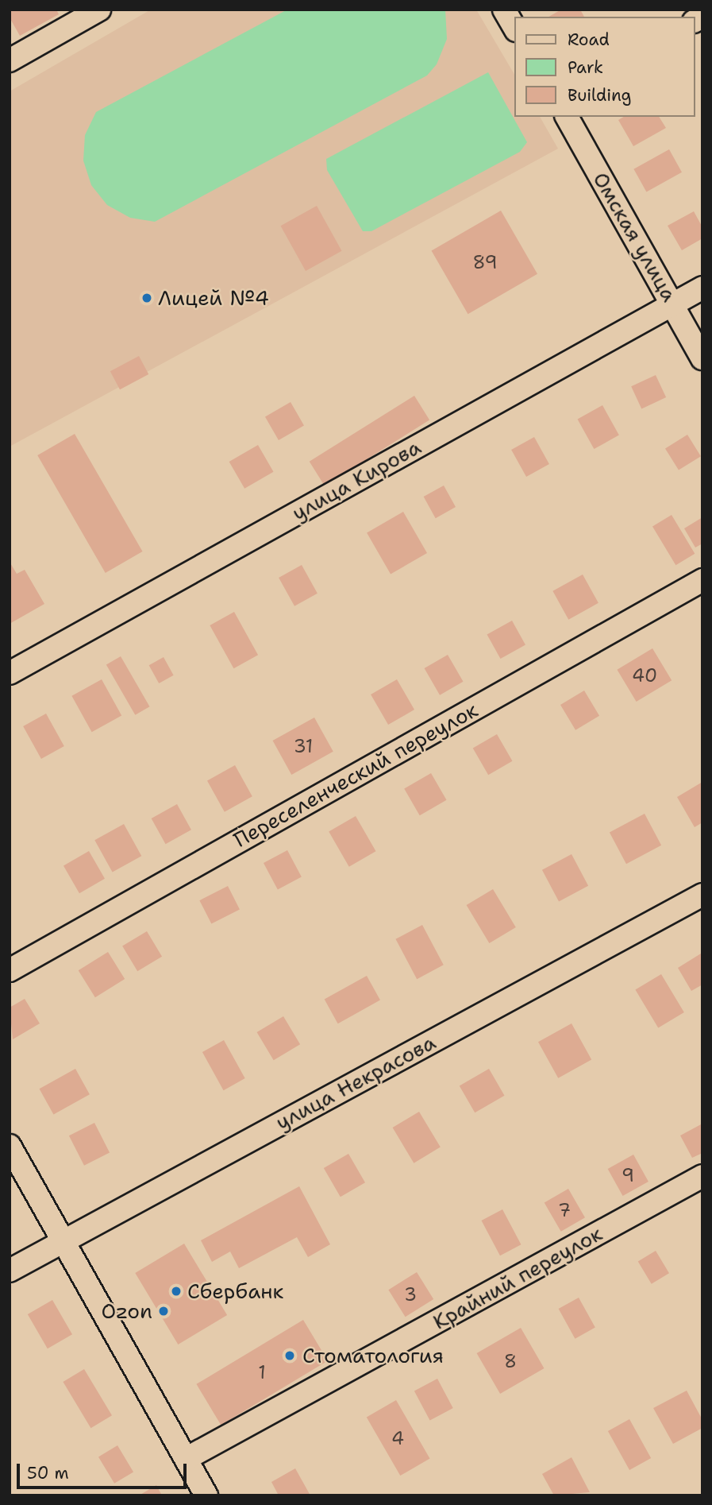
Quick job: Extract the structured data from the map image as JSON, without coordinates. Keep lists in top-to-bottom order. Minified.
{"streets":{"street":["Омская улица","улица Кирова","Переселенческий переулок","улица Некрасова","Крайний переулок"]},"crossings":[["Омская улица","улица Кирова"]],"places":["Лицей №4","Сбербанк","Ozon","Стоматология"],"house_numbers":["89","40","31","9","7","3","8","1","4"],"legend":["Road","Park","Building"],"scale_bar":"50 m"}
